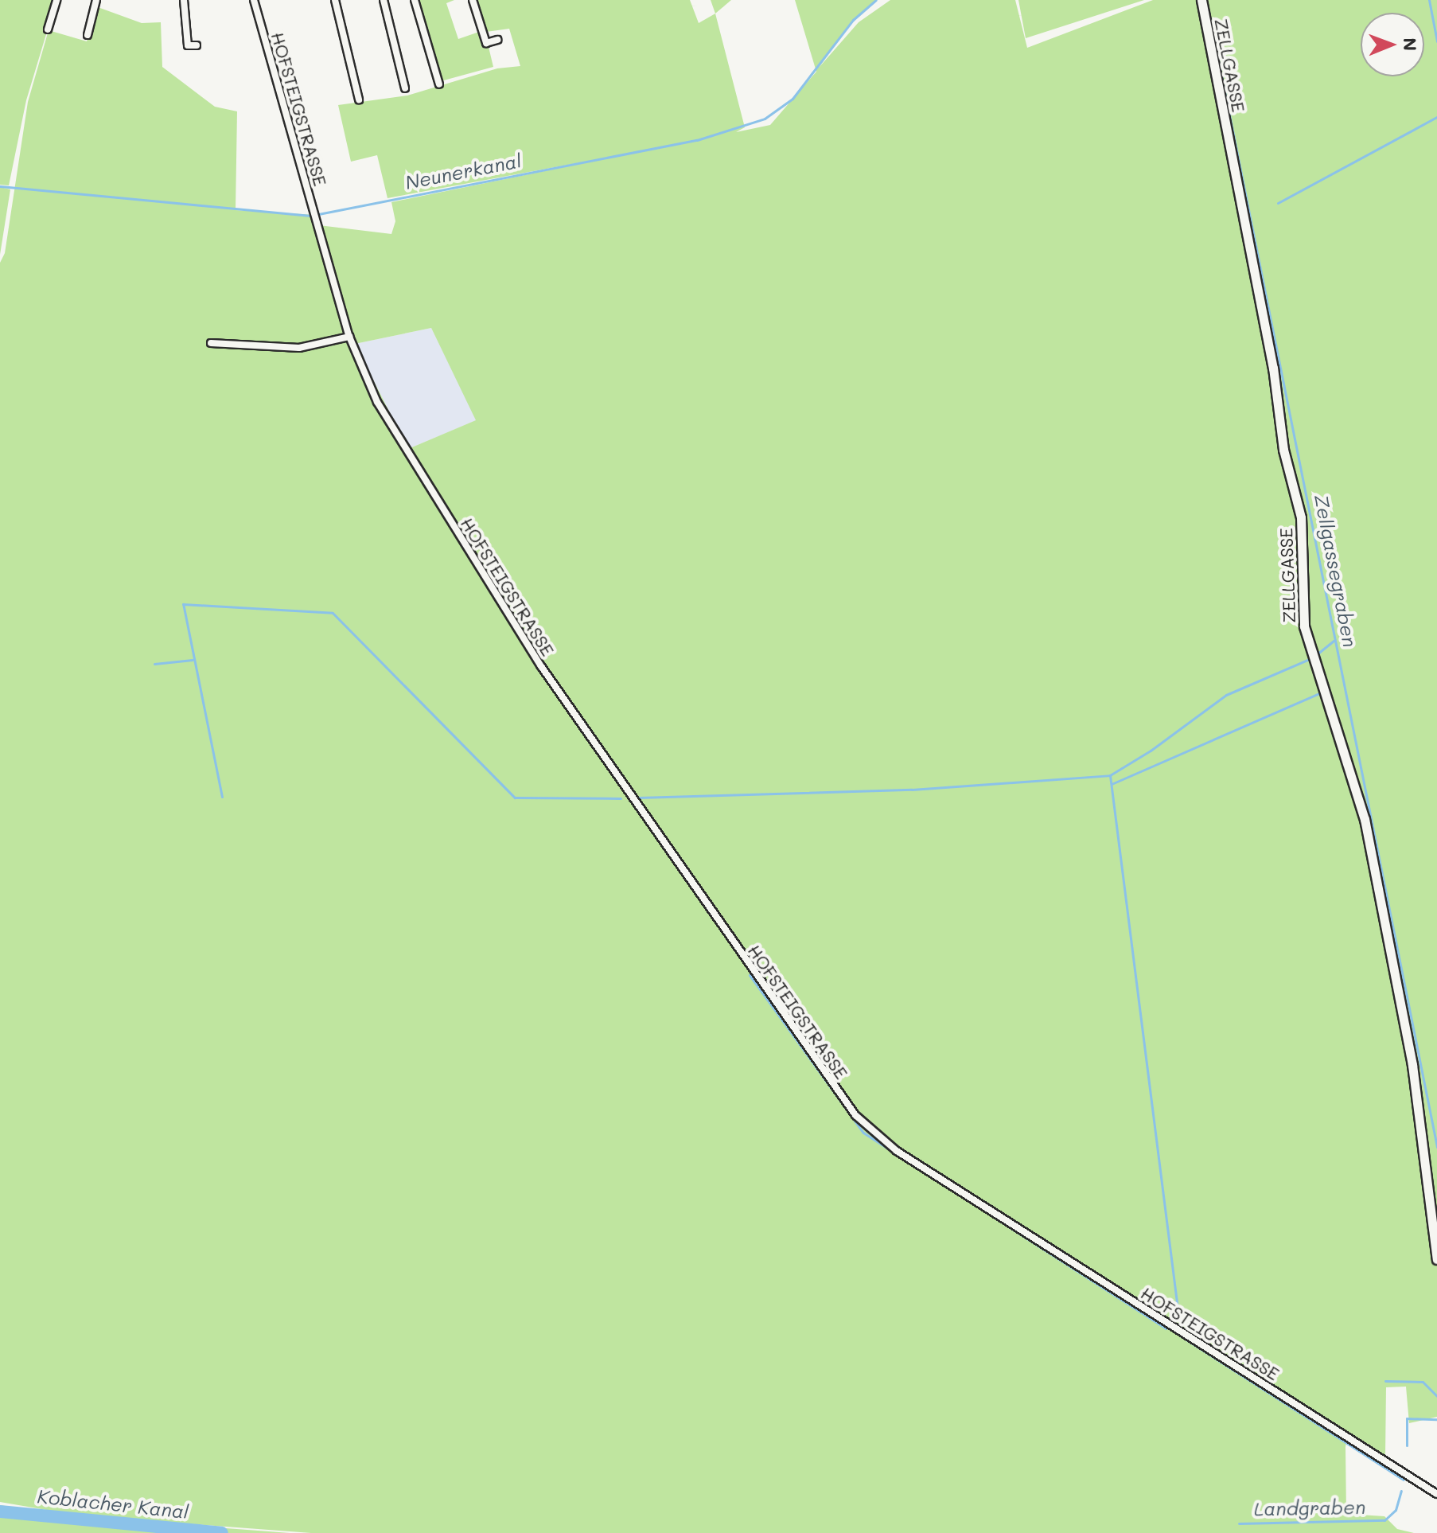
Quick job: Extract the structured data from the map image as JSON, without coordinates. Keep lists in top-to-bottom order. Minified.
{"streets":{"main road":["ZELLGASSE"],"street":["HOFSTEIGSTRASSE"]},"water":["Neunerkanal","Zellgassegraben","Koblacher Kanal","Landgraben"],"north":"right"}
